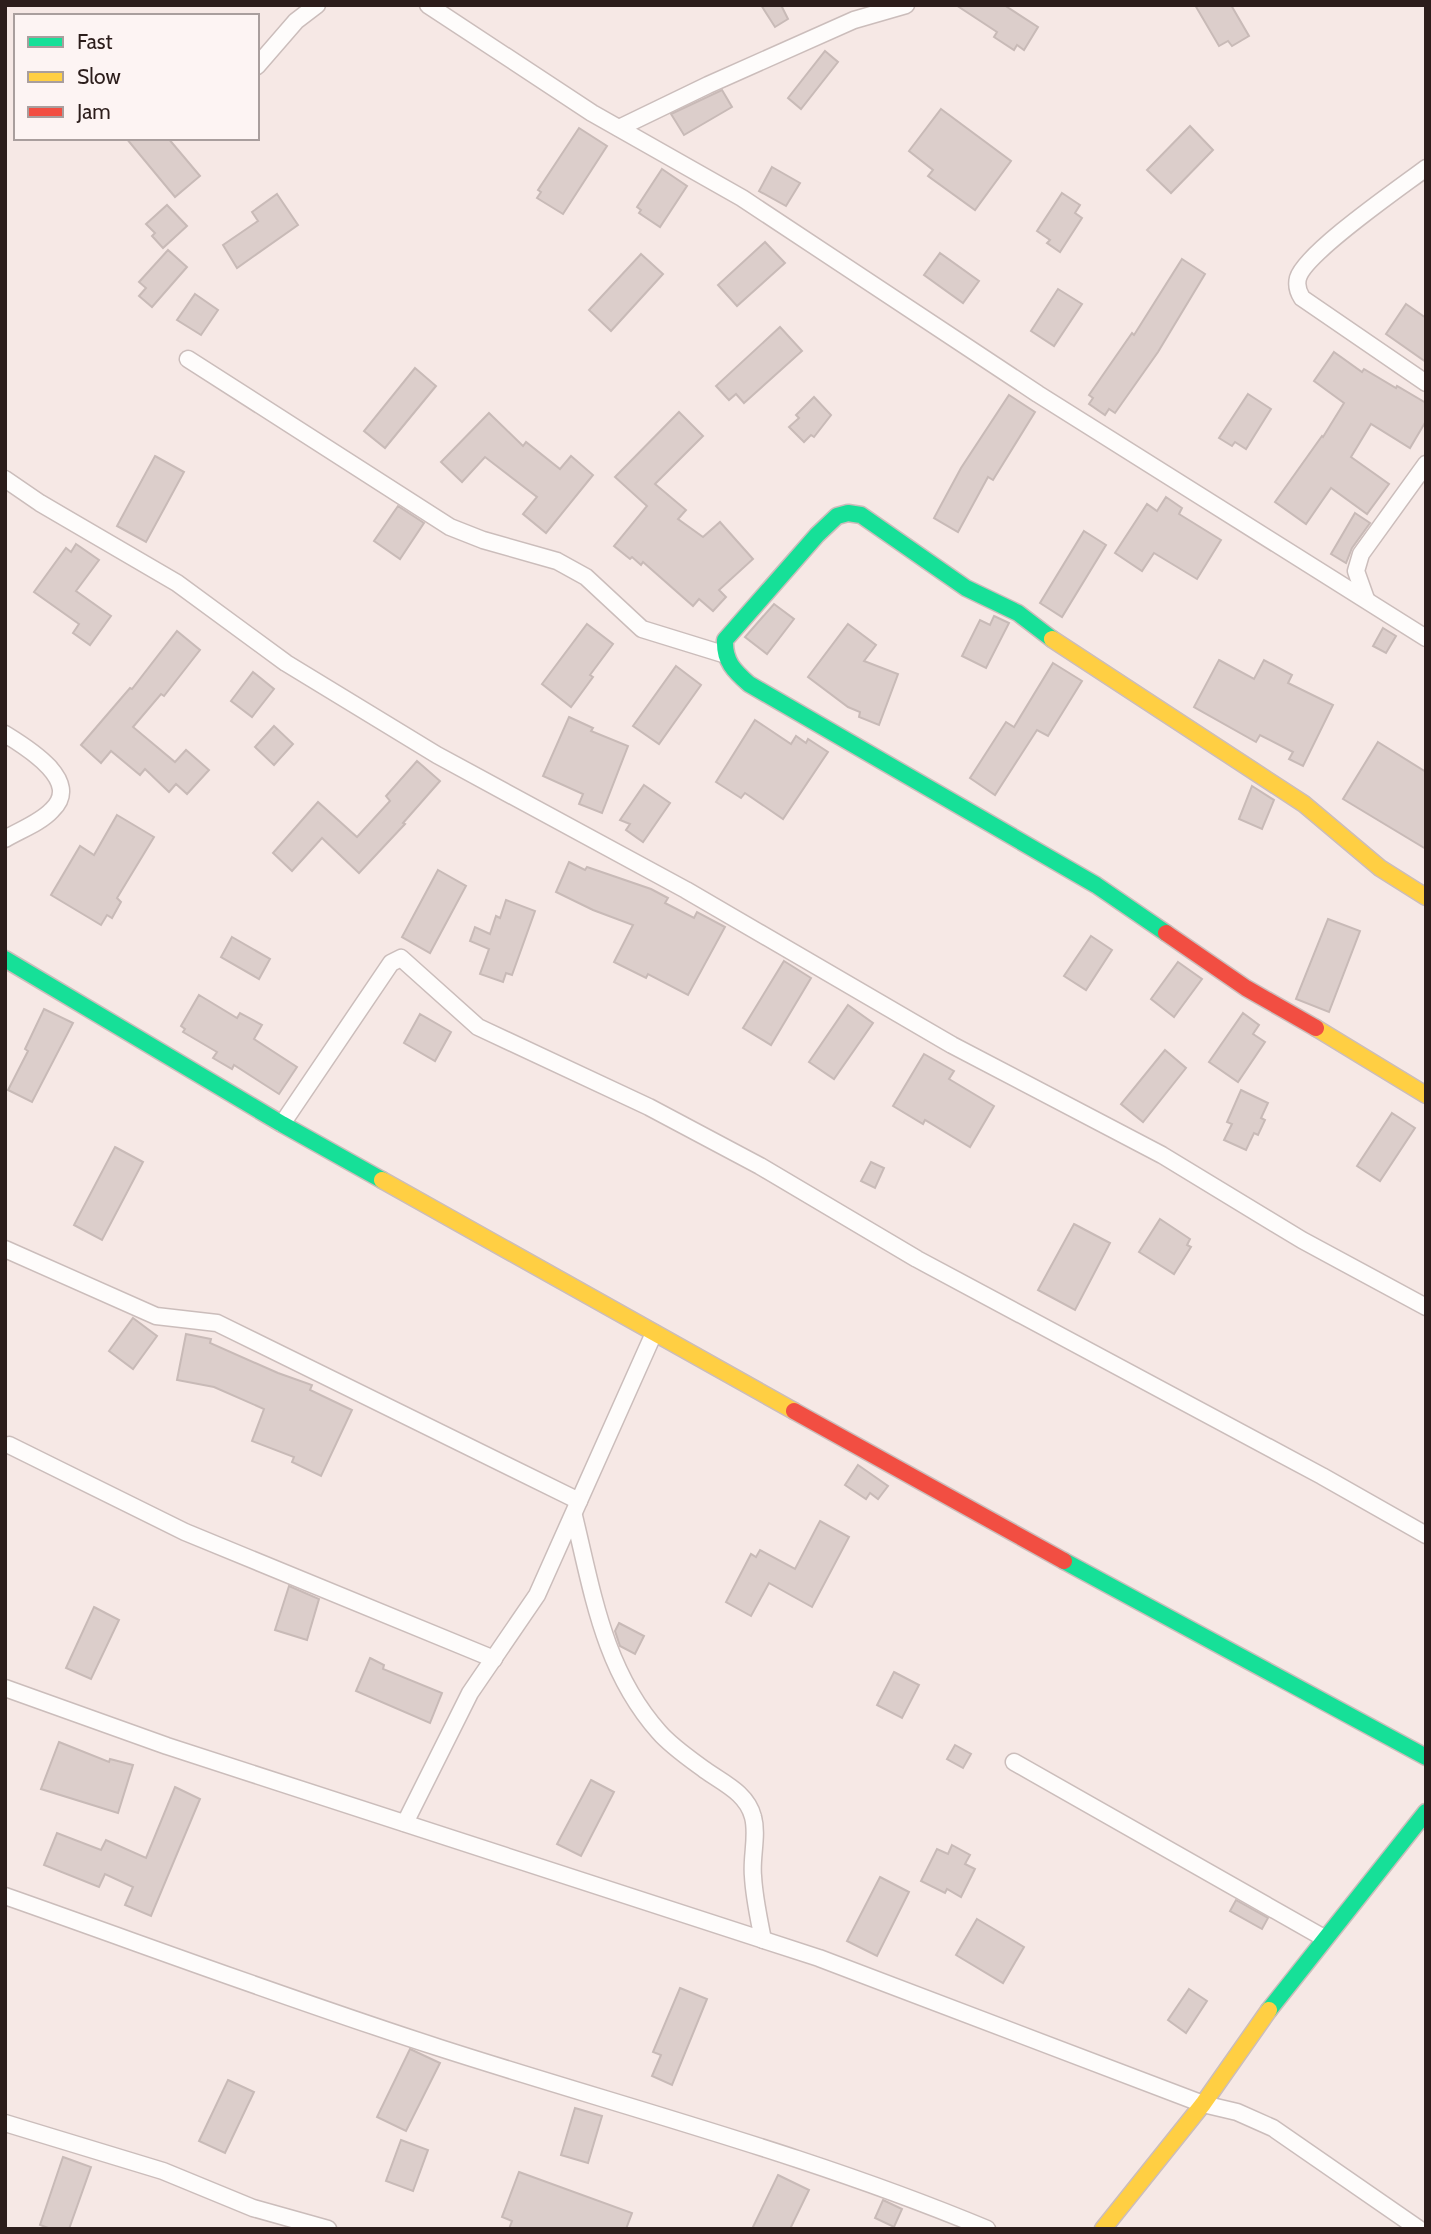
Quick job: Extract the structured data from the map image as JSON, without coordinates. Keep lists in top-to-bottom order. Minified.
{"legend":["Fast","Slow","Jam"]}
